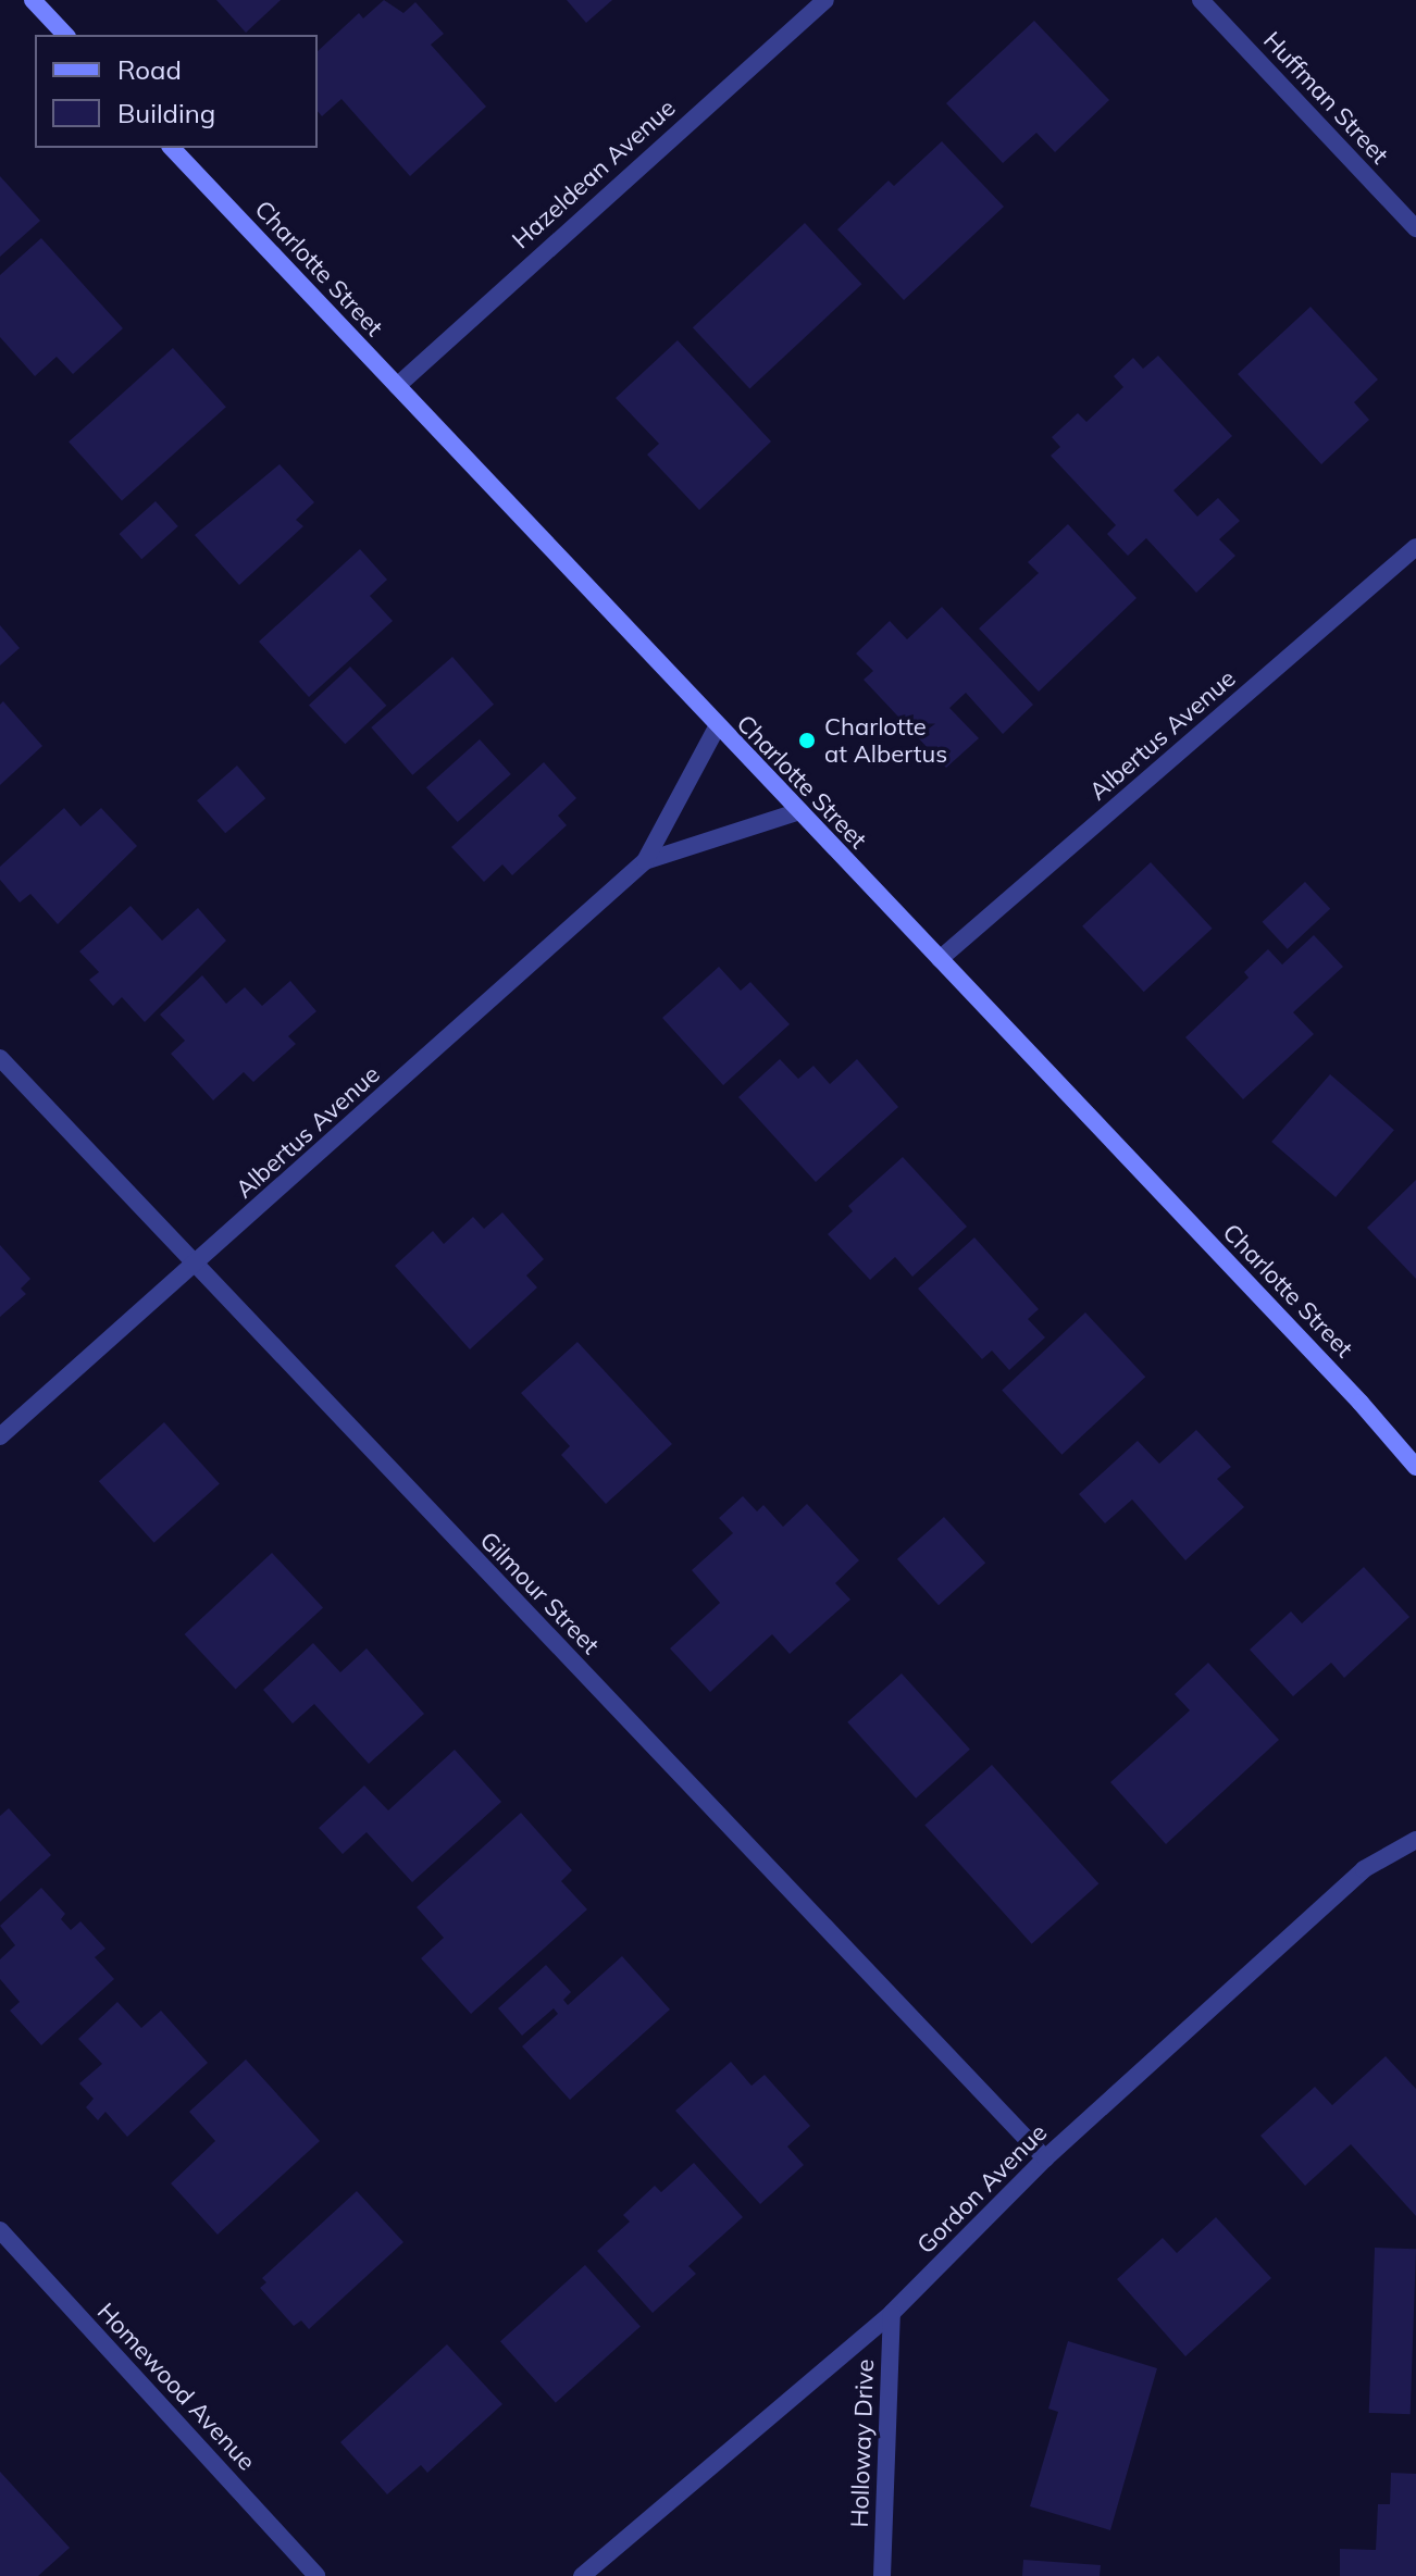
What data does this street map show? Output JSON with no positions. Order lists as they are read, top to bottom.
{
  "streets": {
    "main road": ["Charlotte Street"],
    "street": [
      "Huffman Street",
      "Hazeldean Avenue",
      "Albertus Avenue",
      "Gilmour Street",
      "Gordon Avenue",
      "Homewood Avenue",
      "Holloway Drive"
    ]
  },
  "crossings": [
    ["Hazeldean Avenue", "Charlotte Street"],
    ["Charlotte Street", "Albertus Avenue"],
    ["Albertus Avenue", "Gilmour Street"],
    ["Gilmour Street", "Gordon Avenue"],
    ["Gordon Avenue", "Holloway Drive"]
  ],
  "places": ["Charlotte at Albertus"],
  "legend": ["Road", "Building"]
}
